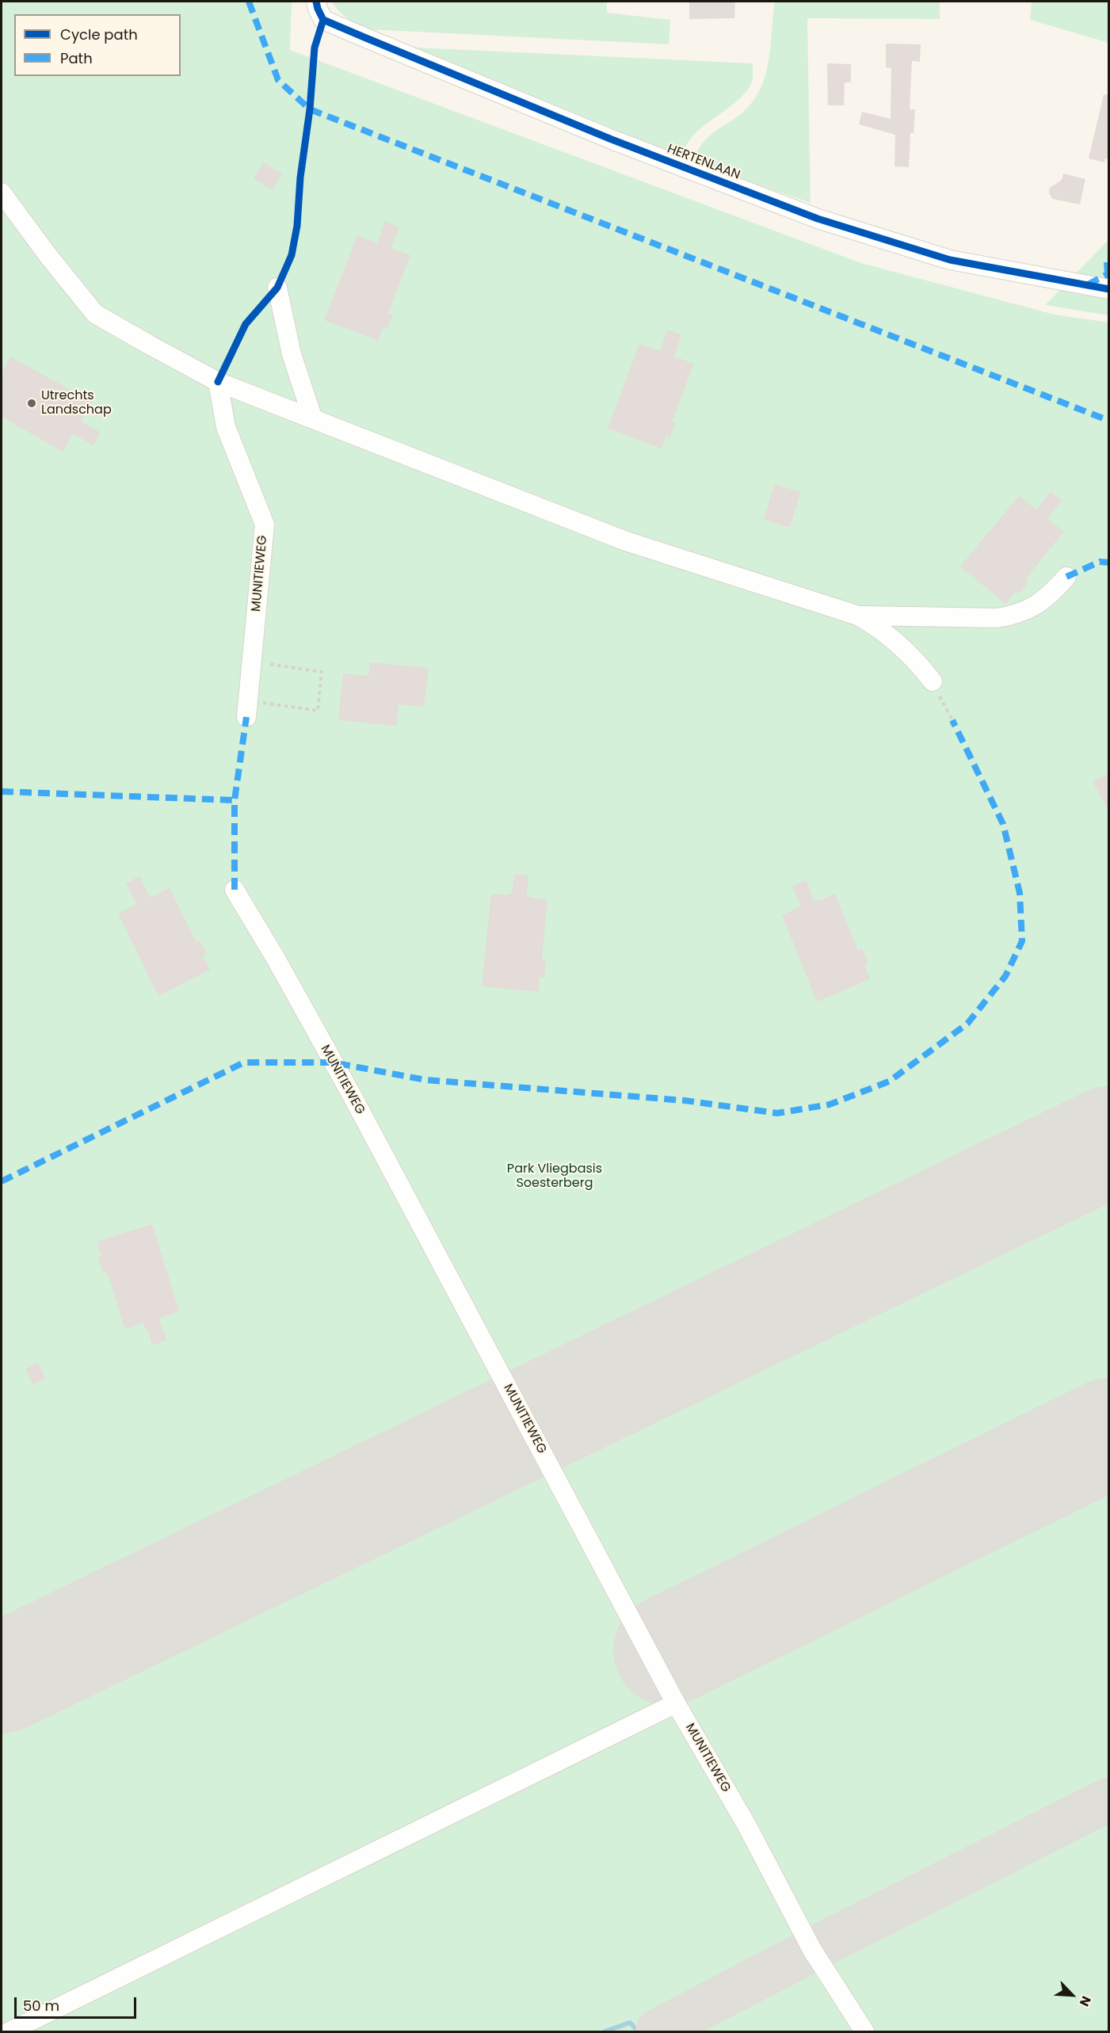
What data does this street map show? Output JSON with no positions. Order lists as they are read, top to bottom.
{
  "streets": {
    "street": ["HERTENLAAN", "MUNITIEWEG"]
  },
  "parks": ["Park Vliegbasis Soesterberg"],
  "places": ["Utrechts Landschap"],
  "legend": ["Cycle path", "Path"],
  "scale_bar": "50 m",
  "north": "bottom right"
}
